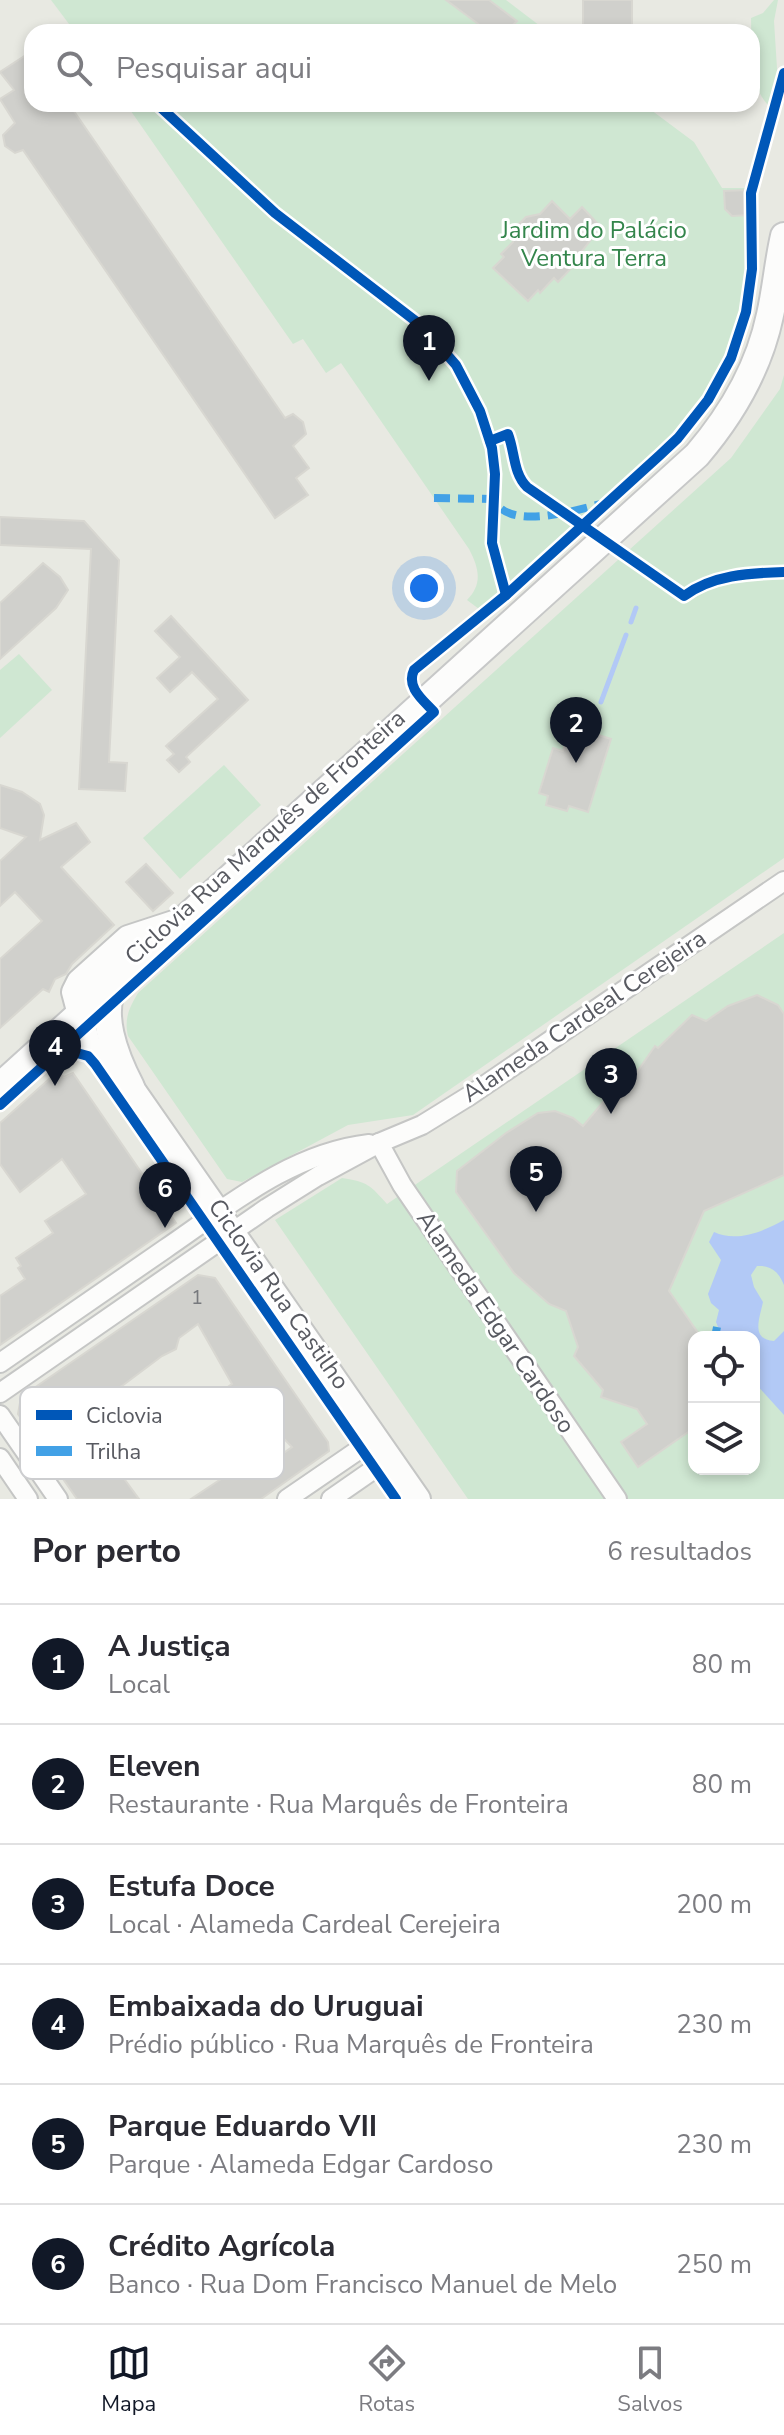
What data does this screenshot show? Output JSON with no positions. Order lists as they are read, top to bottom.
{
  "streets": {
    "street": ["Alameda Cardeal Cerejeira", "Alameda Edgar Cardoso"],
    "cycle path": ["Ciclovia Rua Marquês de Fronteira", "Ciclovia Rua Castilho"]
  },
  "crossings": [
    ["Alameda Cardeal Cerejeira", "Alameda Edgar Cardoso"]
  ],
  "parks": ["Jardim do Palácio Ventura Terra"],
  "house_numbers": ["1"],
  "legend": ["Ciclovia", "Trilha"],
  "page": {
    "search": "Pesquisar aqui",
    "pins": [
      "1",
      "2",
      "4",
      "3",
      "5",
      "6"
    ],
    "heading": ["Por perto", "6 resultados"],
    "list": [
      {
        "mark": "1",
        "name": "A Justiça",
        "note": "Local",
        "value": "80 m"
      },
      {
        "mark": "2",
        "name": "Eleven",
        "note": "Restaurante · Rua Marquês de Fronteira",
        "value": "80 m"
      },
      {
        "mark": "3",
        "name": "Estufa Doce",
        "note": "Local · Alameda Cardeal Cerejeira",
        "value": "200 m"
      },
      {
        "mark": "4",
        "name": "Embaixada do Uruguai",
        "note": "Prédio público · Rua Marquês de Fronteira",
        "value": "230 m"
      },
      {
        "mark": "5",
        "name": "Parque Eduardo VII",
        "note": "Parque · Alameda Edgar Cardoso",
        "value": "230 m"
      },
      {
        "mark": "6",
        "name": "Crédito Agrícola",
        "note": "Banco · Rua Dom Francisco Manuel de Melo",
        "value": "250 m"
      }
    ],
    "nav": ["Mapa", "Rotas", "Salvos"]
  }
}
